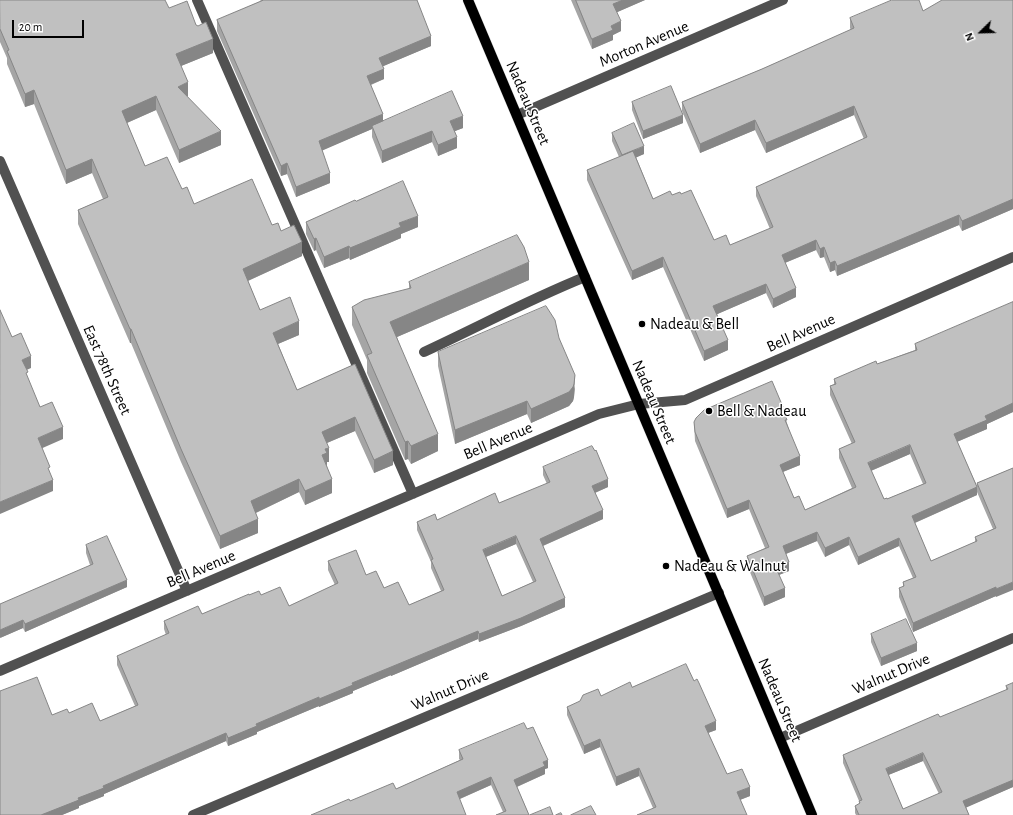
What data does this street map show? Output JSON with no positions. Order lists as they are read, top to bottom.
{
  "streets": {
    "main road": ["Nadeau Street"],
    "street": [
      "Morton Avenue",
      "Bell Avenue",
      "East 78th Street",
      "Walnut Drive"
    ]
  },
  "crossings": [
    ["Morton Avenue", "Nadeau Street"],
    ["Nadeau Street", "Bell Avenue"],
    ["Nadeau Street", "Walnut Drive"],
    ["Bell Avenue", "East 78th Street"]
  ],
  "places": ["Nadeau & Bell", "Bell & Nadeau", "Nadeau & Walnut"],
  "scale_bar": "20 m",
  "north": "bottom left"
}
